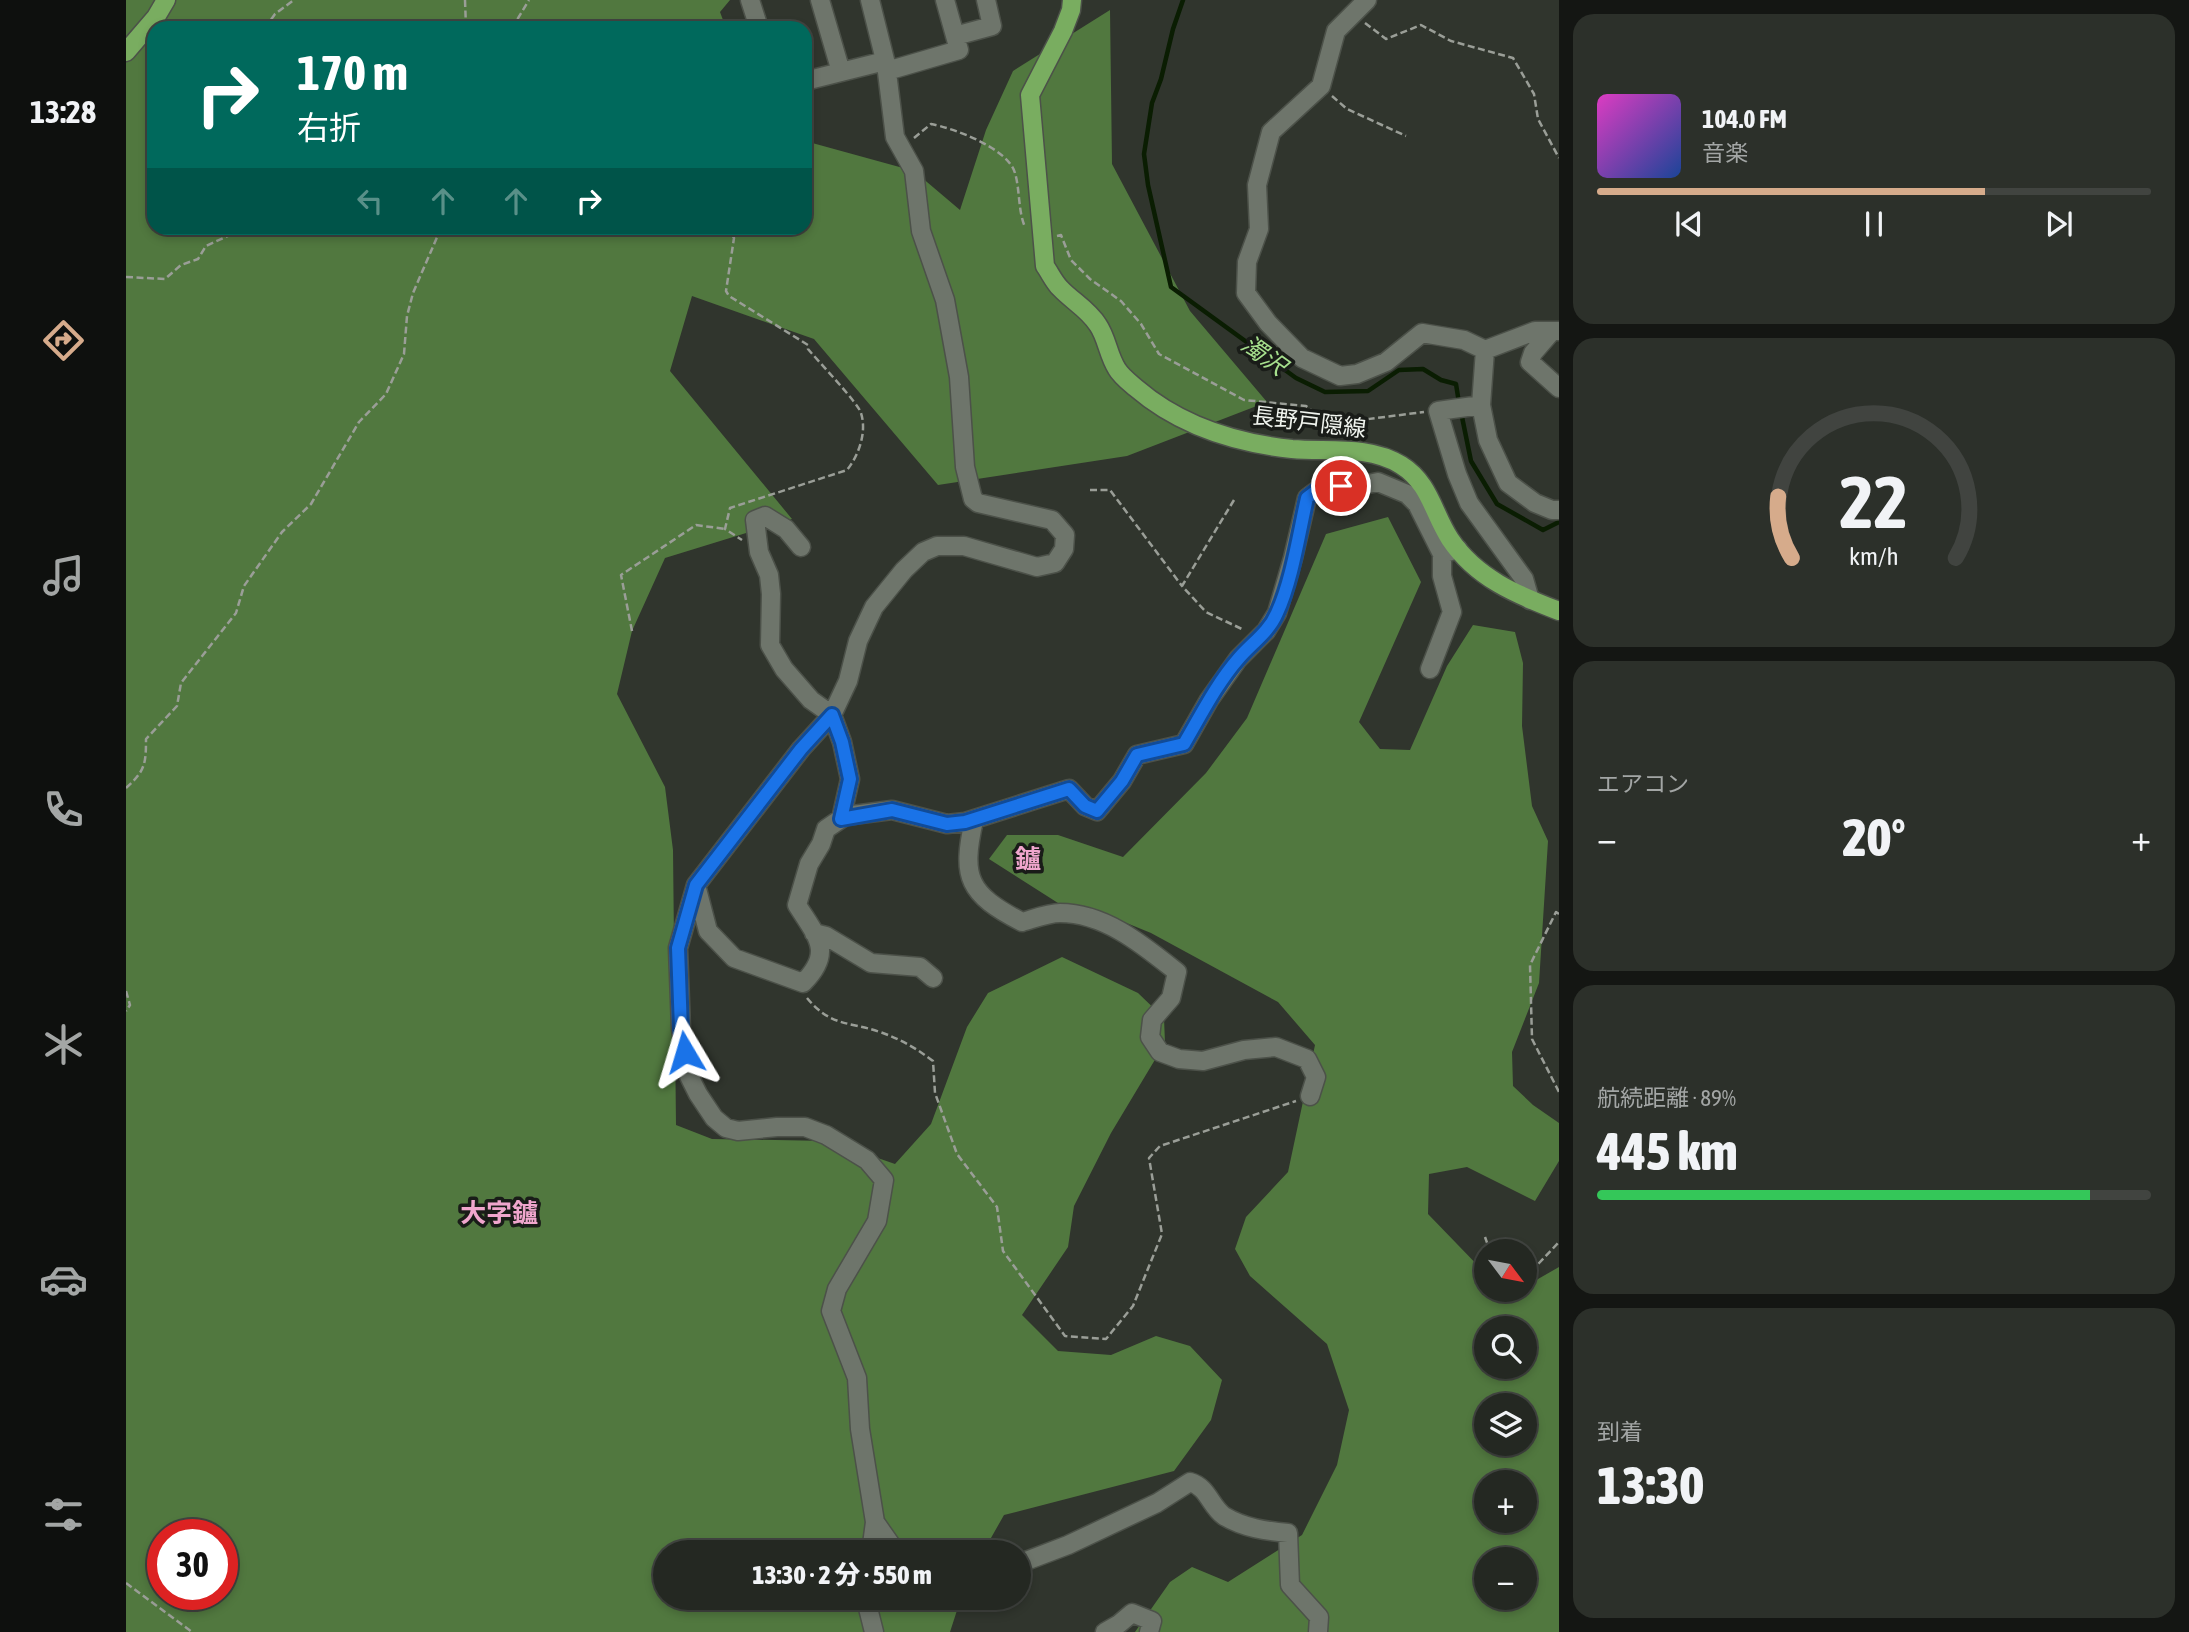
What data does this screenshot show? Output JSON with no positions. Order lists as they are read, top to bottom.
{
  "streets": {
    "main road": ["長野戸隠線"]
  },
  "districts": ["鑪", "大字鑪"],
  "water": ["濁沢"],
  "north": "bottom right",
  "page": {
    "tabs": "13:28",
    "turn": ["170 m", "右折"],
    "song": ["104.0 FM", "音楽"],
    "tile": [
      "エアコン",
      ["航続距離 · 89%", "445 km"],
      ["到着", "13:30"]
    ],
    "heat": ["−", "20°", "+"],
    "map_buttons": ["+", "−"],
    "limit": "30",
    "trip": "13:30 · 2 分 · 550 m",
    "gauge": ["22", "km/h"]
  }
}
